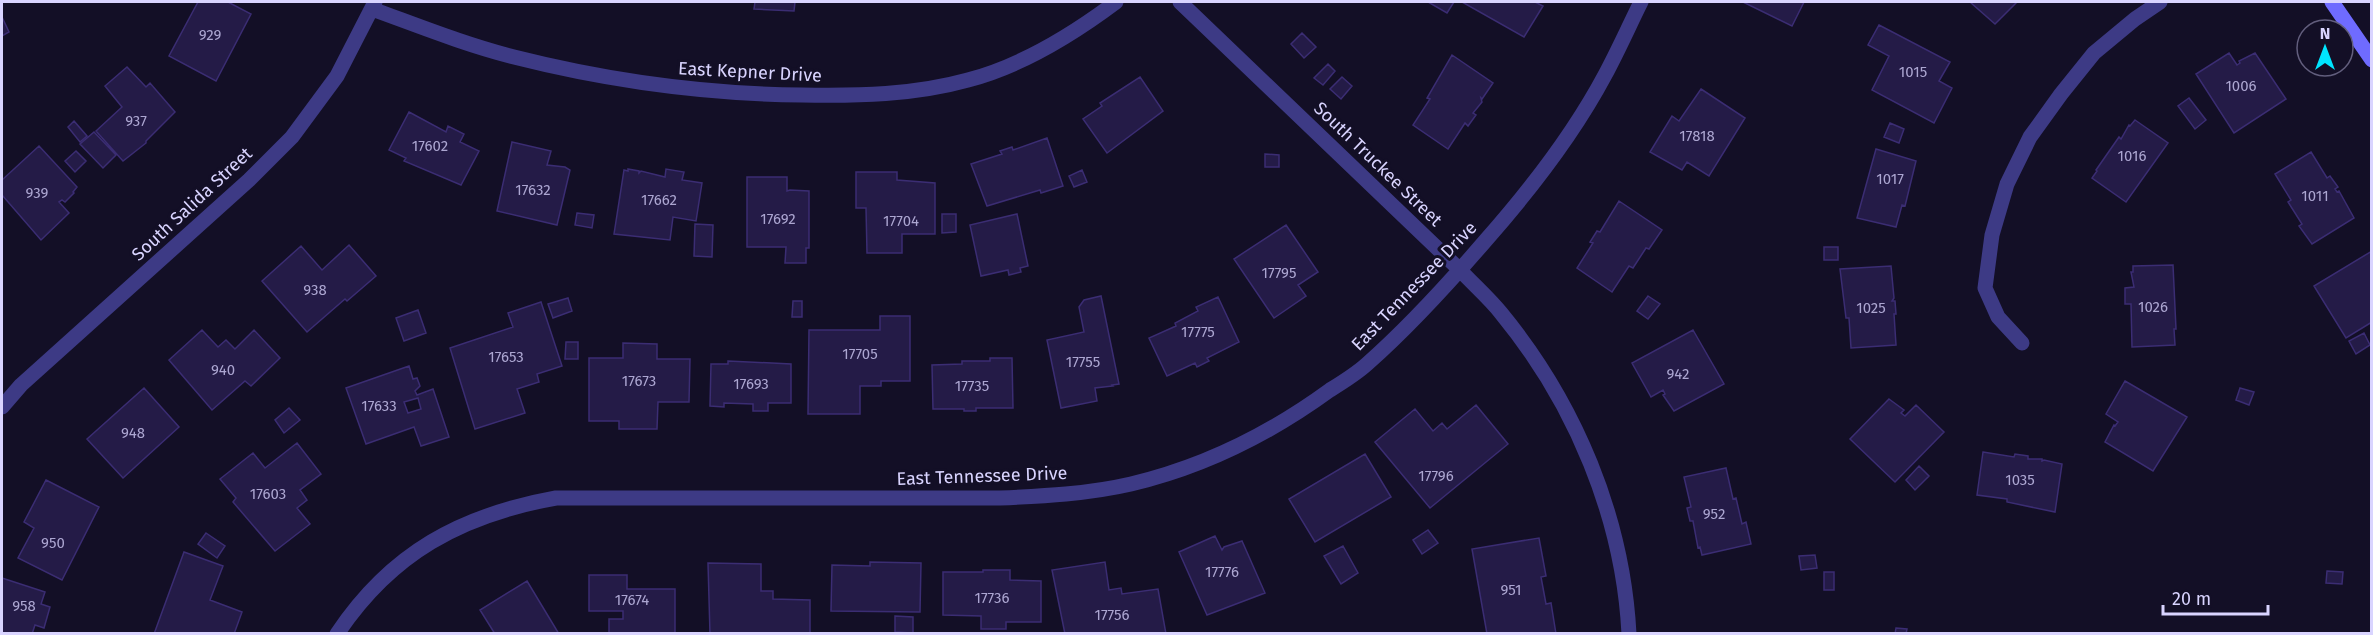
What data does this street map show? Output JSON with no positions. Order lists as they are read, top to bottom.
{
  "streets": {
    "street": [
      "East Kepner Drive",
      "South Truckee Street",
      "South Salida Street",
      "East Tennessee Drive"
    ]
  },
  "crossings": [
    ["East Kepner Drive", "South Salida Street"],
    ["South Truckee Street", "East Tennessee Drive"]
  ],
  "house_numbers": [
    "929",
    "1015",
    "1006",
    "937",
    "17818",
    "17602",
    "1016",
    "1017",
    "17632",
    "939",
    "1011",
    "17662",
    "17692",
    "17704",
    "17795",
    "938",
    "1026",
    "1025",
    "17775",
    "17705",
    "17653",
    "17755",
    "940",
    "942",
    "17673",
    "17693",
    "17735",
    "17633",
    "948",
    "17796",
    "1035",
    "17603",
    "952",
    "950",
    "17776",
    "951",
    "17736",
    "17674",
    "958",
    "17756"
  ],
  "scale_bar": "20 m",
  "north": "top"
}
